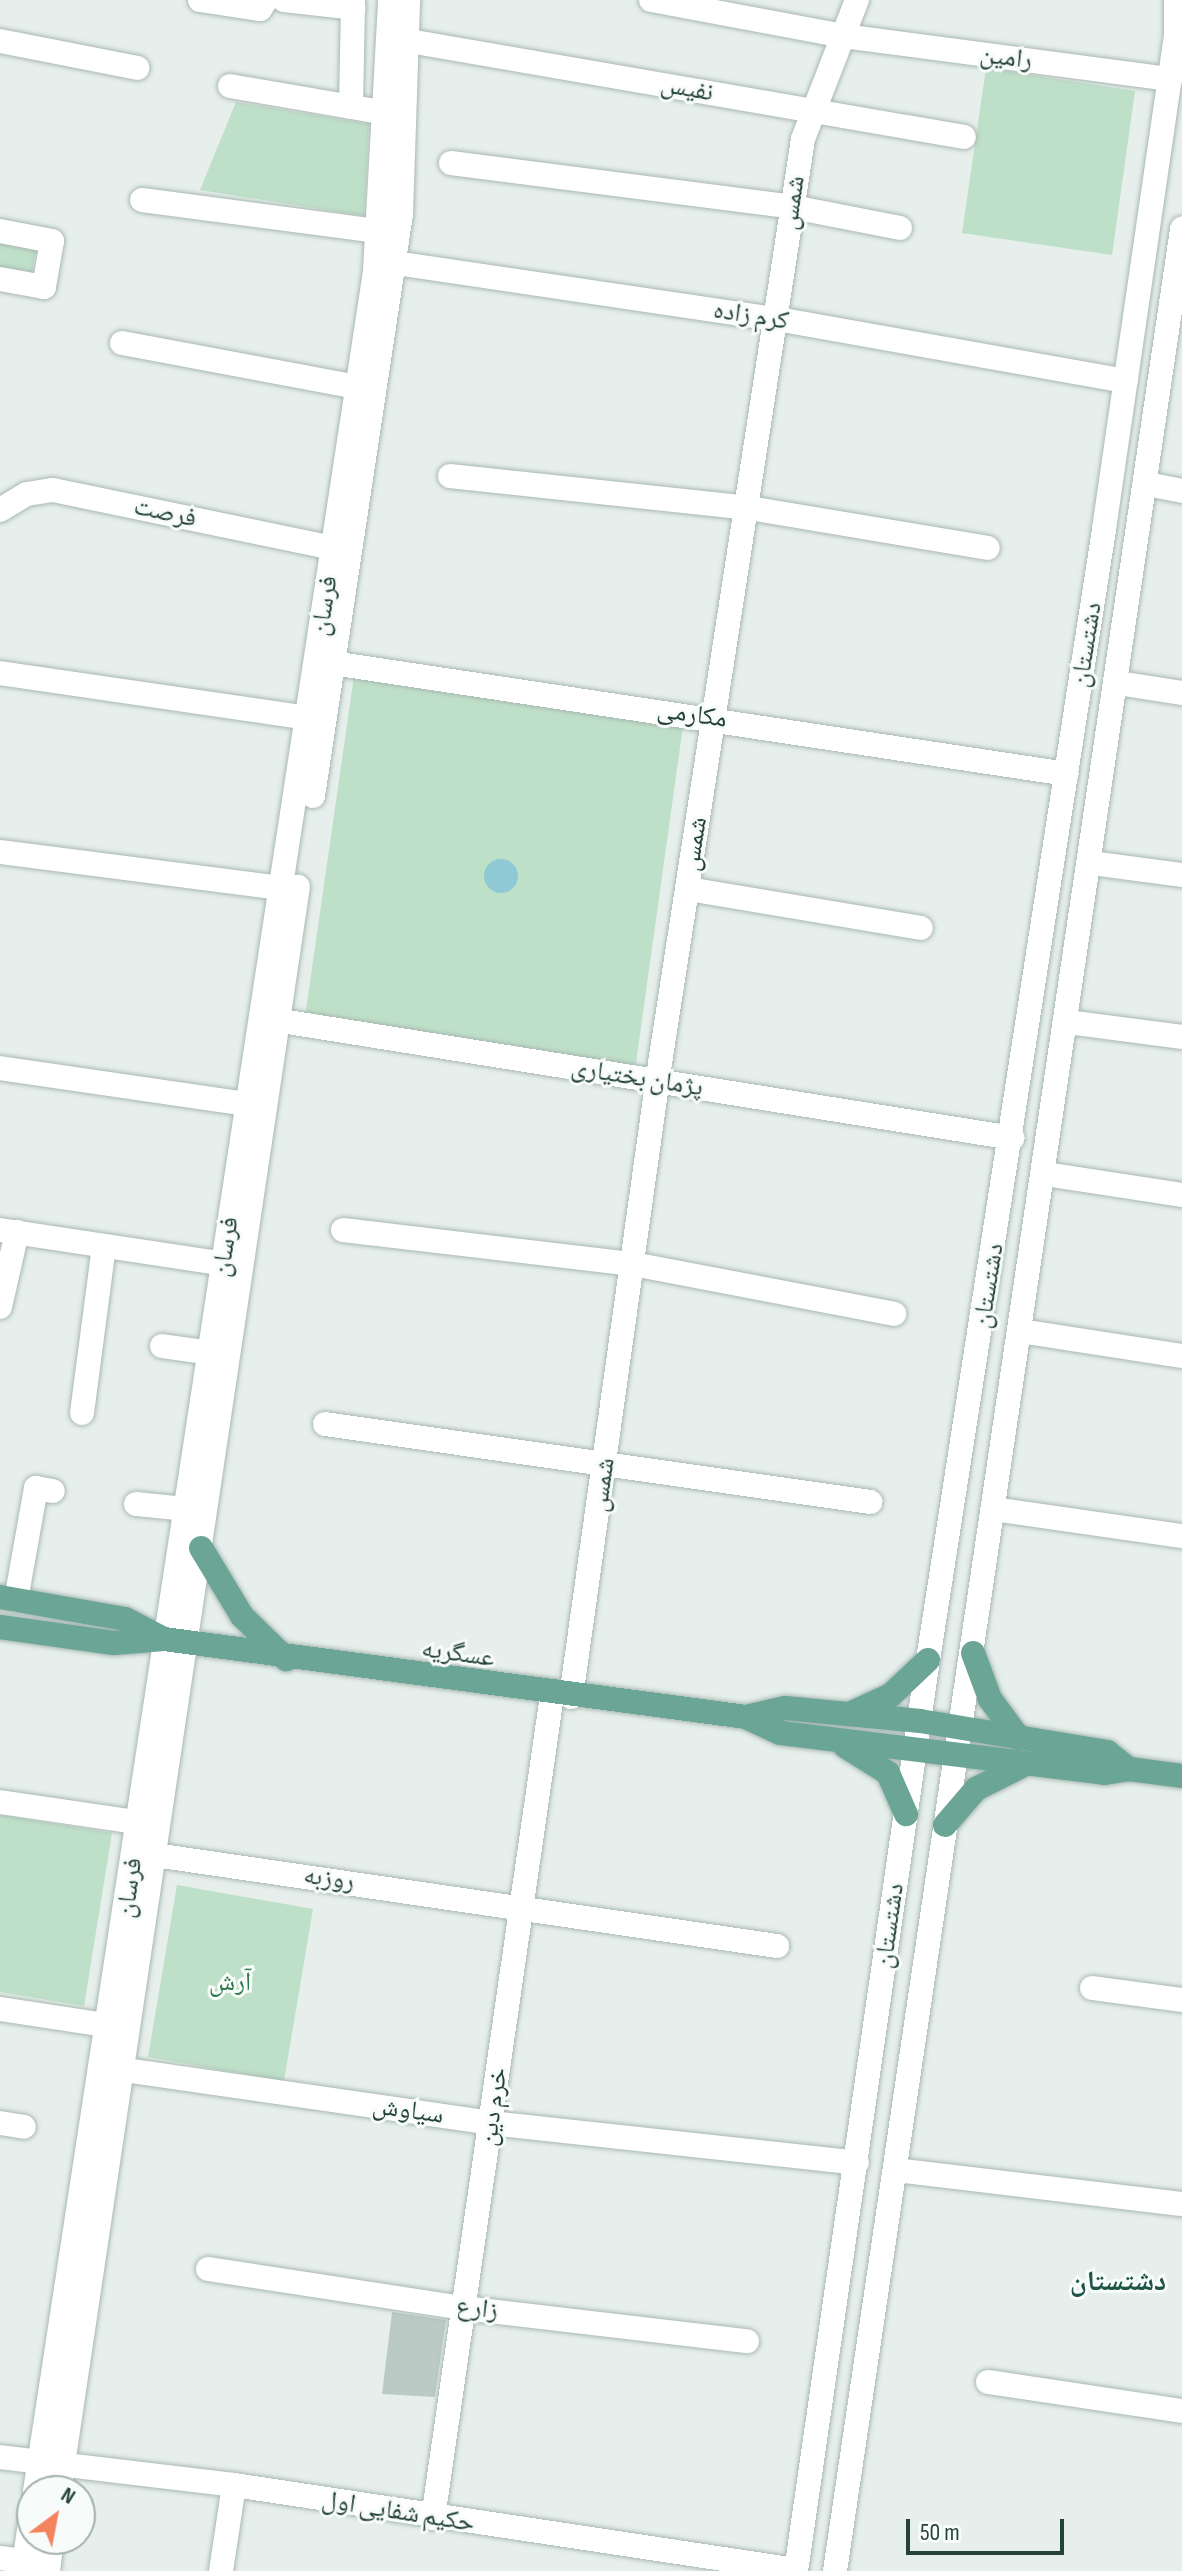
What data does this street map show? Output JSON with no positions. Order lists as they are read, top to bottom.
{
  "streets": {
    "main road": ["عسگریه"],
    "street": [
      "رامین",
      "نفیس",
      "شمس",
      "کرم زاده",
      "فرصت",
      "فرسان",
      "دشتستان",
      "مکارمی",
      "پژمان بختیاری",
      "روزبه",
      "خرم دین",
      "سیاوش",
      "زارع",
      "حکیم شفایی اول"
    ]
  },
  "crossings": [
    ["رامین", "شمس"],
    ["رامین", "دشتستان"],
    ["نفیس", "شمس"],
    ["نفیس", "فرسان"],
    ["شمس", "کرم زاده"],
    ["شمس", "مکارمی"],
    ["شمس", "پژمان بختیاری"],
    ["شمس", "عسگریه"],
    ["شمس", "خرم دین"],
    ["کرم زاده", "فرسان"],
    ["کرم زاده", "دشتستان"],
    ["فرصت", "فرسان"],
    ["فرسان", "مکارمی"],
    ["فرسان", "پژمان بختیاری"],
    ["فرسان", "عسگریه"],
    ["فرسان", "روزبه"],
    ["فرسان", "سیاوش"],
    ["فرسان", "حکیم شفایی اول"],
    ["دشتستان", "مکارمی"],
    ["دشتستان", "پژمان بختیاری"],
    ["دشتستان", "عسگریه"],
    ["دشتستان", "سیاوش"],
    ["دشتستان", "حکیم شفایی اول"],
    ["عسگریه", "خرم دین"],
    ["روزبه", "خرم دین"],
    ["خرم دین", "سیاوش"],
    ["خرم دین", "زارع"],
    ["خرم دین", "حکیم شفایی اول"]
  ],
  "districts": ["دشتستان"],
  "parks": ["آرش"],
  "scale_bar": "50 m",
  "north": "top right"
}
